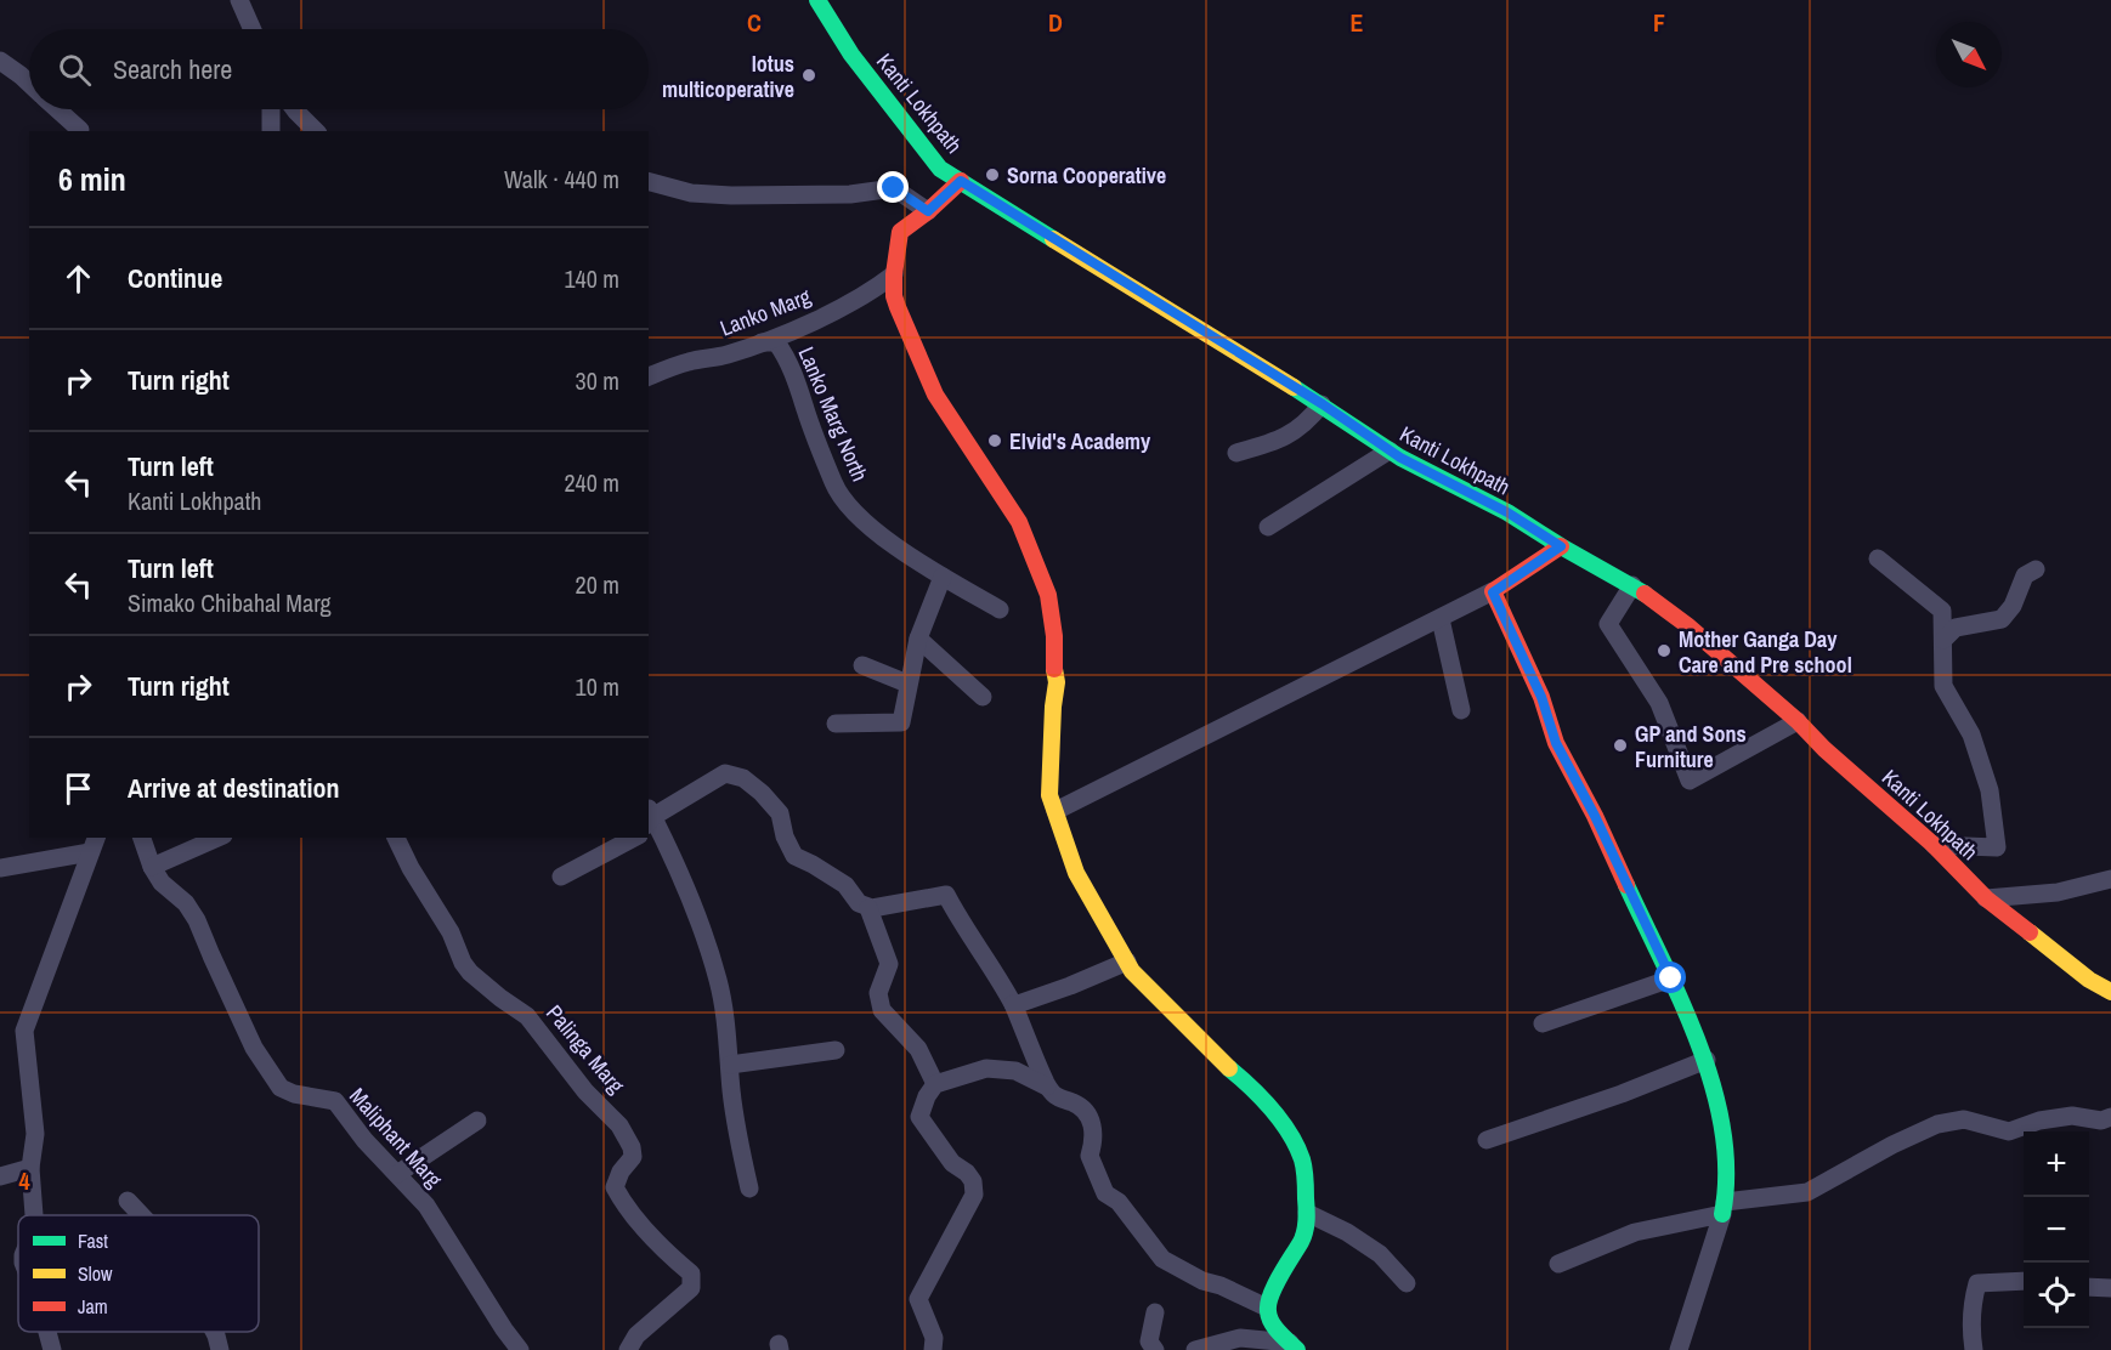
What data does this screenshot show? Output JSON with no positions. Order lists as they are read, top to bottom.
{
  "streets": {
    "main road": ["Kanti Lokhpath"],
    "street": [
      "Lanko Marg",
      "Lanko Marg North",
      "Palinga Marg",
      "Maliphant Marg"
    ]
  },
  "crossings": [
    ["Lanko Marg", "Lanko Marg North"]
  ],
  "places": [
    "lotus multicoperative",
    "Sorna Cooperative",
    "Elvid's Academy",
    "Mother Ganga Day Care and Pre school",
    "GP and Sons Furniture"
  ],
  "legend": ["Fast", "Slow", "Jam"],
  "north": "bottom right",
  "page": {
    "search": "Search here",
    "heading": ["6 min", "Walk · 440 m"],
    "list": [
      ["Continue", "140 m"],
      ["Turn right", "30 m"],
      ["Turn left", "Kanti Lokhpath", "240 m"],
      ["Turn left", "Simako Chibahal Marg", "20 m"],
      ["Turn right", "10 m"],
      "Arrive at destination"
    ],
    "map_buttons": ["+", "−"]
  },
  "grid": {
    "columns": [
      "C",
      "D",
      "E",
      "F"
    ],
    "rows": ["4"]
  }
}
